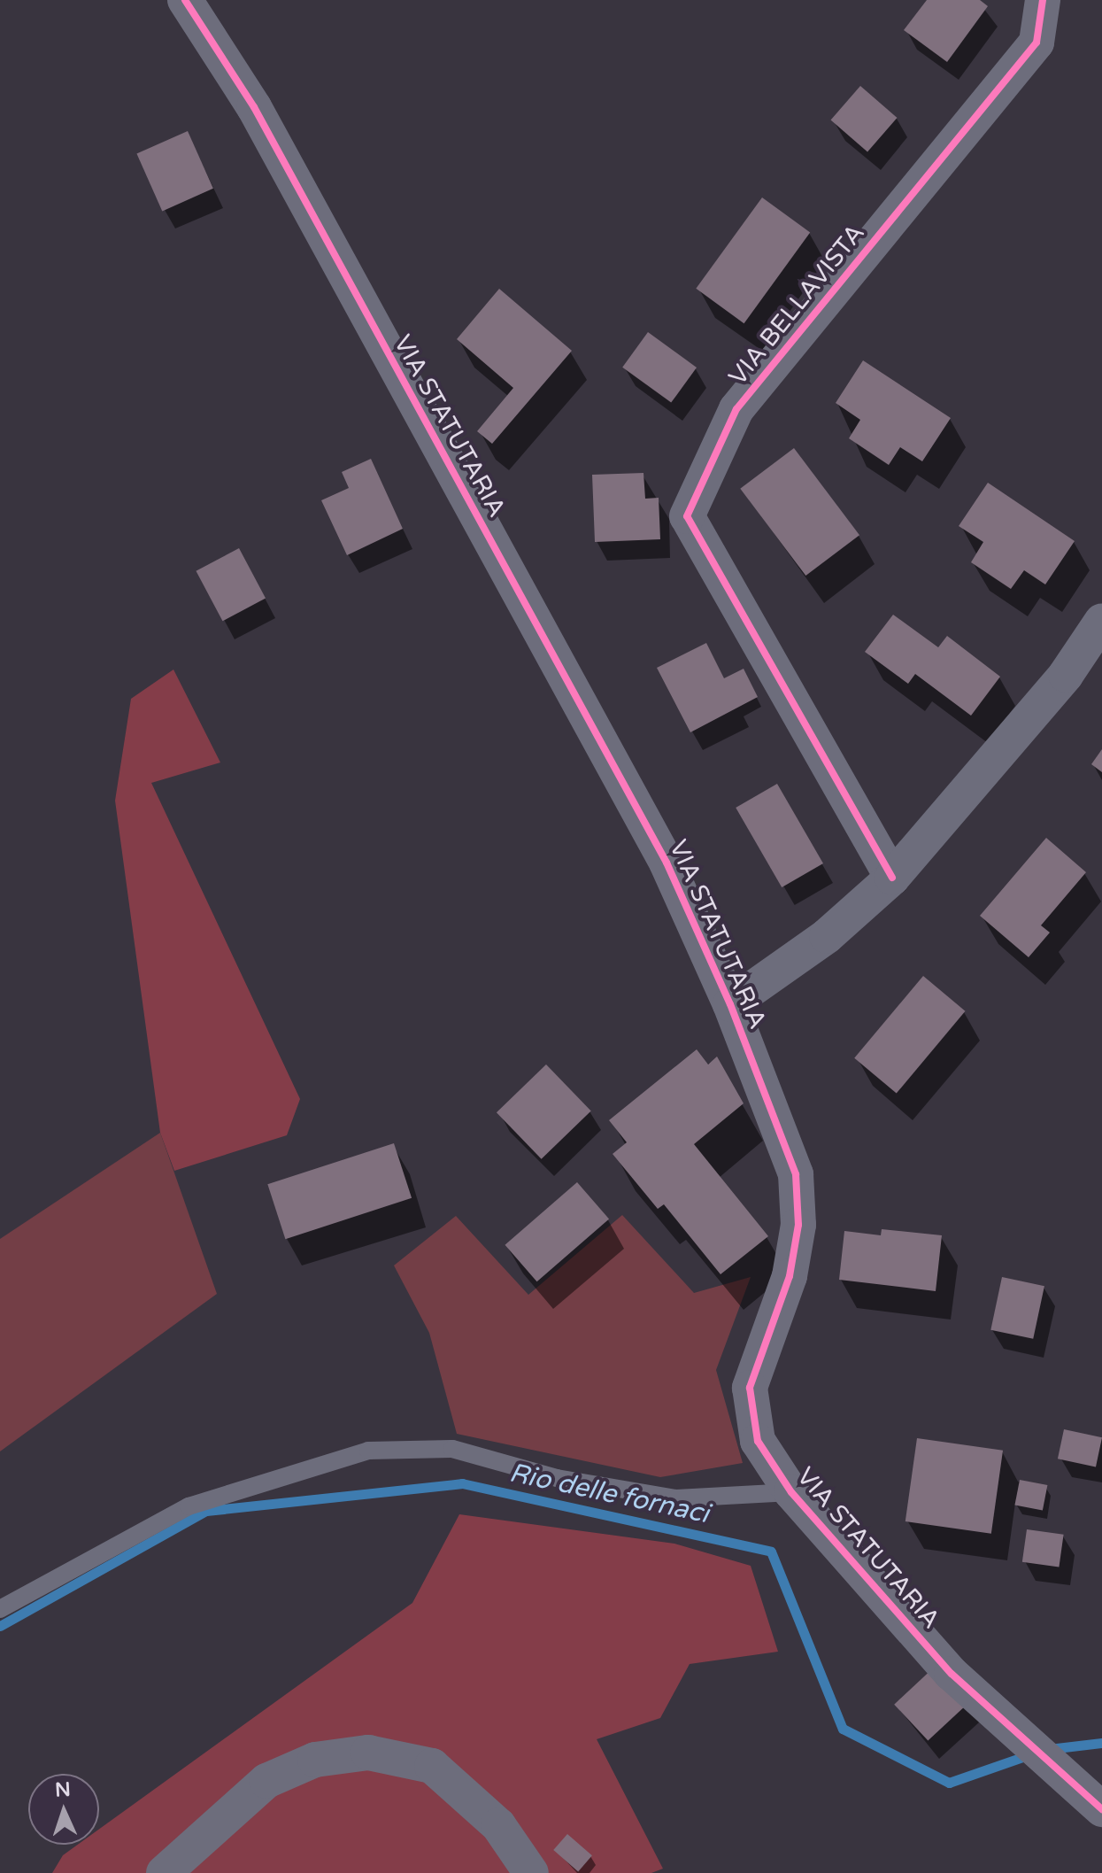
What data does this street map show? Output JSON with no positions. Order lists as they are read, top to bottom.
{
  "streets": {
    "street": ["VIA BELLAVISTA", "VIA STATUTARIA"]
  },
  "water": ["Rio delle fornaci"],
  "north": "top"
}
